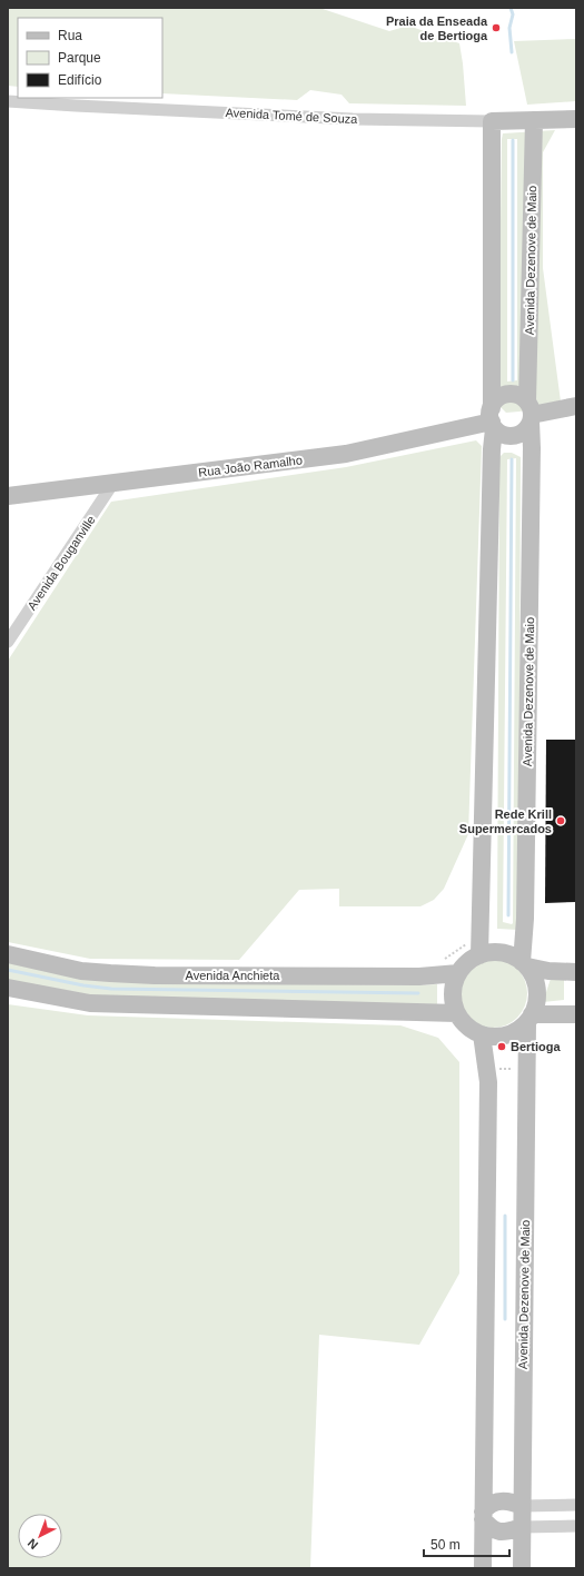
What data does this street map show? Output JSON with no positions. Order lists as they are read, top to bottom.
{
  "streets": {
    "main road": [
      "Avenida Tomé de Souza",
      "Avenida Dezenove de Maio",
      "Rua João Ramalho",
      "Avenida Anchieta"
    ],
    "street": ["Avenida Bouganville"]
  },
  "crossings": [
    ["Avenida Tomé de Souza", "Avenida Dezenove de Maio"],
    ["Avenida Dezenove de Maio", "Rua João Ramalho"],
    ["Avenida Dezenove de Maio", "Avenida Anchieta"],
    ["Rua João Ramalho", "Avenida Bouganville"]
  ],
  "places": ["Praia da Enseada de Bertioga", "Rede Krill Supermercados", "Bertioga"],
  "legend": ["Rua", "Parque", "Edifício"],
  "scale_bar": "50 m",
  "north": "bottom left"
}
